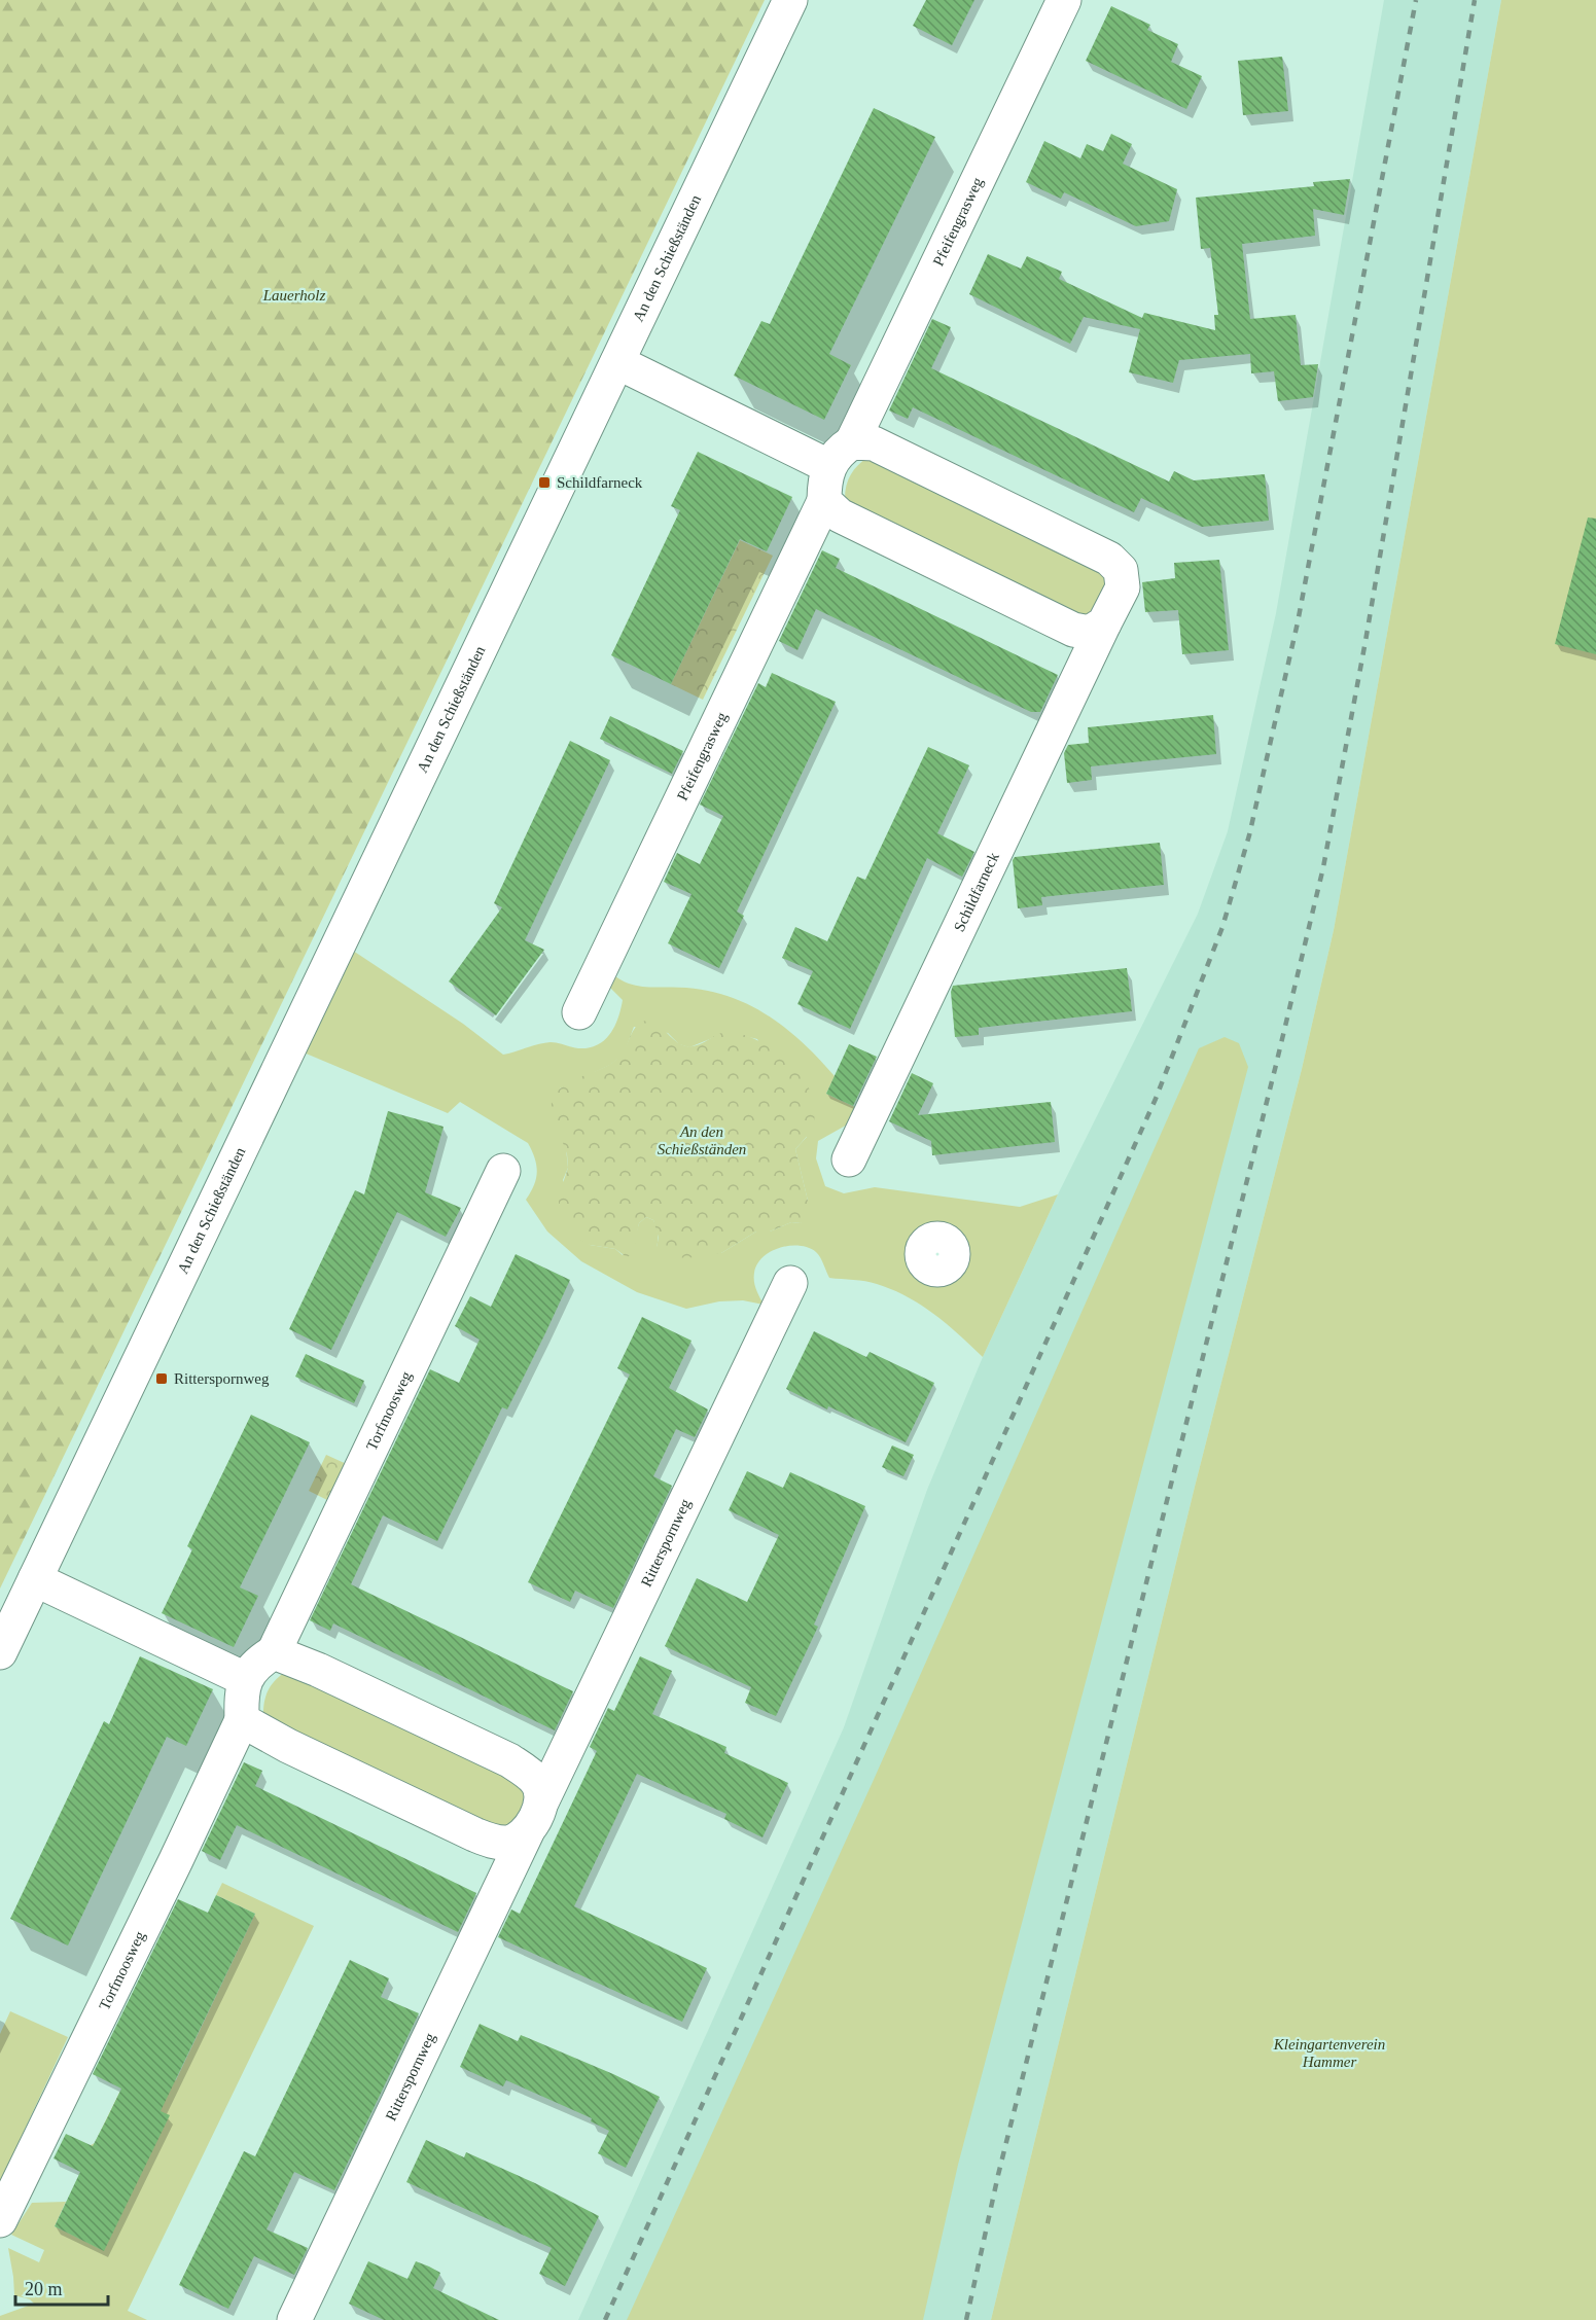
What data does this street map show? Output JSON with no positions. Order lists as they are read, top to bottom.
{
  "streets": {
    "street": [
      "Pfeifengrasweg",
      "An den Schießständen",
      "Schildfarneck",
      "Torfmoosweg",
      "Ritterspornweg"
    ]
  },
  "crossings": [
    ["Pfeifengrasweg", "Schildfarneck"]
  ],
  "parks": ["Lauerholz", "An den Schießständen", "Kleingartenverein Hammer"],
  "places": {
    "transit": ["Schildfarneck", "Ritterspornweg"]
  },
  "scale_bar": "20 m"
}
